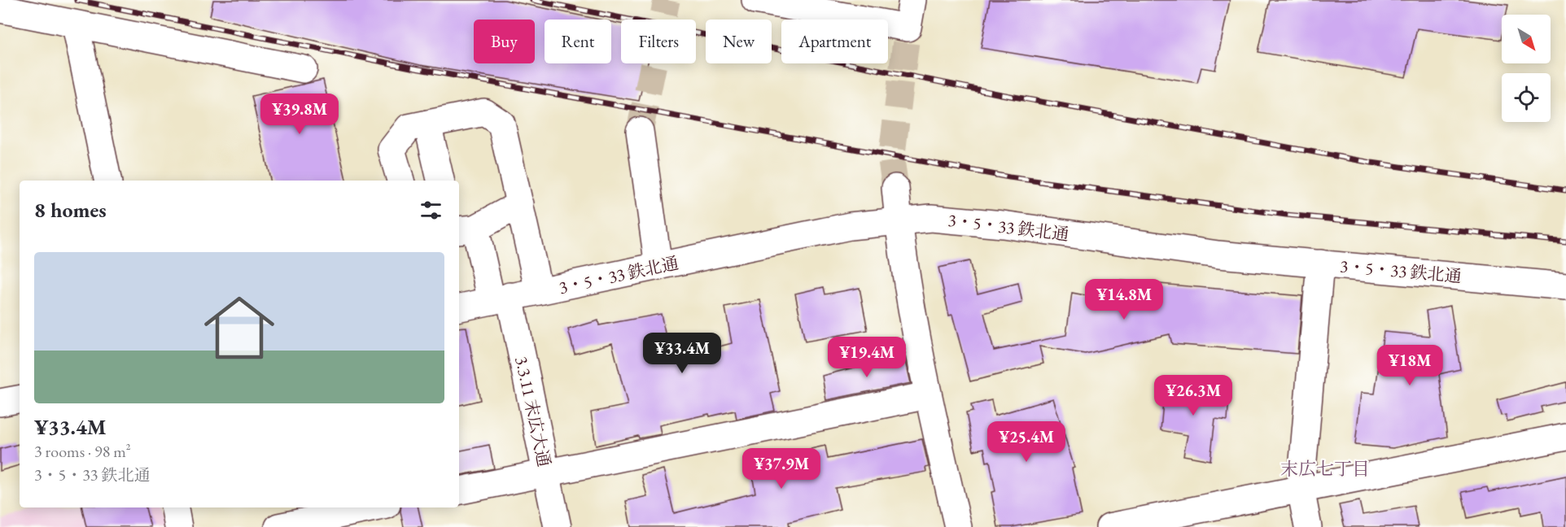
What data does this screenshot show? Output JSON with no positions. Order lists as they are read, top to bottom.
{
  "streets": {
    "street": ["3・5・33 鉄北通", "3.3.11 末広大通"]
  },
  "crossings": [
    ["3・5・33 鉄北通", "3.3.11 末広大通"]
  ],
  "districts": ["末広七丁目"],
  "north": "bottom right",
  "page": {
    "chip": [
      "Buy",
      "Rent",
      "Filters",
      "New",
      "Apartment"
    ],
    "price": [
      "¥39.8M",
      "¥14.8M",
      "¥33.4M",
      "¥19.4M",
      "¥18M",
      "¥26.3M",
      "¥25.4M",
      "¥37.9M"
    ],
    "heading": "8 homes",
    "list": [
      {
        "name": "¥33.4M",
        "note": "3 rooms · 98 m² · 3・5・33 鉄北通"
      }
    ]
  }
}
